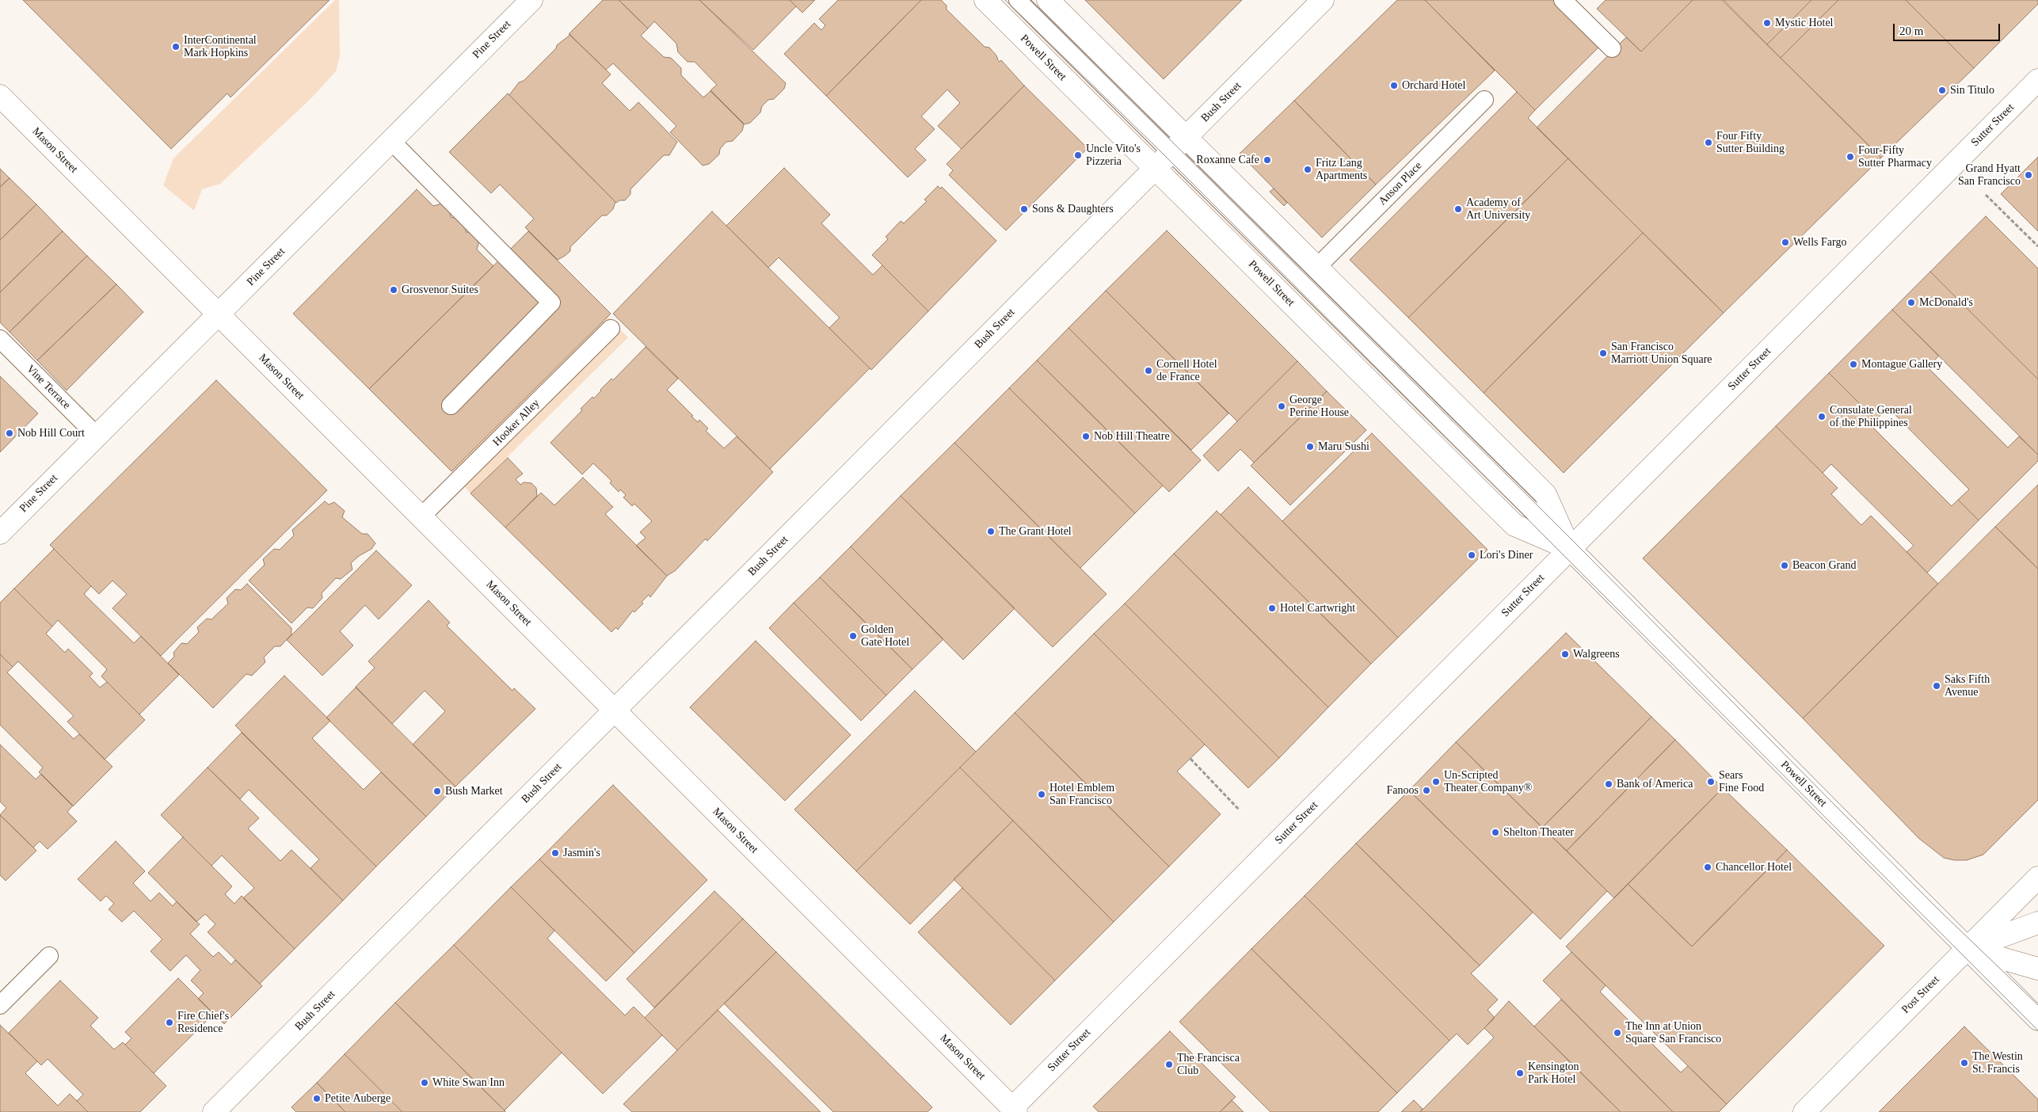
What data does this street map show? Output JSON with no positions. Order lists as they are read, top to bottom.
{
  "streets": {
    "street": [
      "Pine Street",
      "Powell Street",
      "Bush Street",
      "Sutter Street",
      "Mason Street",
      "Post Street"
    ],
    "lane": ["Anson Place", "Vine Terrace", "Hooker Alley"]
  },
  "crossings": [
    ["Pine Street", "Mason Street"],
    ["Pine Street", "Vine Terrace"],
    ["Powell Street", "Bush Street"],
    ["Powell Street", "Sutter Street"],
    ["Powell Street", "Anson Place"],
    ["Powell Street", "Post Street"],
    ["Bush Street", "Mason Street"],
    ["Sutter Street", "Mason Street"],
    ["Mason Street", "Hooker Alley"]
  ],
  "places": [
    "Mystic Hotel",
    "InterContinental Mark Hopkins",
    "Orchard Hotel",
    "Sin Titulo",
    "Four Fifty Sutter Building",
    "Uncle Vito's Pizzeria",
    "Four-Fifty Sutter Pharmacy",
    "Roxanne Cafe",
    "Fritz Lang Apartments",
    "Grand Hyatt San Francisco",
    "Sons & Daughters",
    "Academy of Art University",
    "Wells Fargo",
    "Grosvenor Suites",
    "McDonald's",
    "San Francisco Marriott Union Square",
    "Montague Gallery",
    "Cornell Hotel de France",
    "George Perine House",
    "Consulate General of the Philippines",
    "Nob Hill Court",
    "Nob Hill Theatre",
    "Maru Sushi",
    "The Grant Hotel",
    "Lori's Diner",
    "Beacon Grand",
    "Hotel Cartwright",
    "Golden Gate Hotel",
    "Walgreens",
    "Saks Fifth Avenue",
    "Un-Scripted Theater Company®",
    "Sears Fine Food",
    "Bank of America",
    "Fanoos",
    "Bush Market",
    "Hotel Emblem San Francisco",
    "Shelton Theater",
    "Jasmin's",
    "Chancellor Hotel",
    "Fire Chief's Residence",
    "The Inn at Union Square San Francisco",
    "The Westin St. Francis",
    "The Francisca Club",
    "Kensington Park Hotel",
    "White Swan Inn",
    "Petite Auberge"
  ],
  "scale_bar": "20 m"
}
